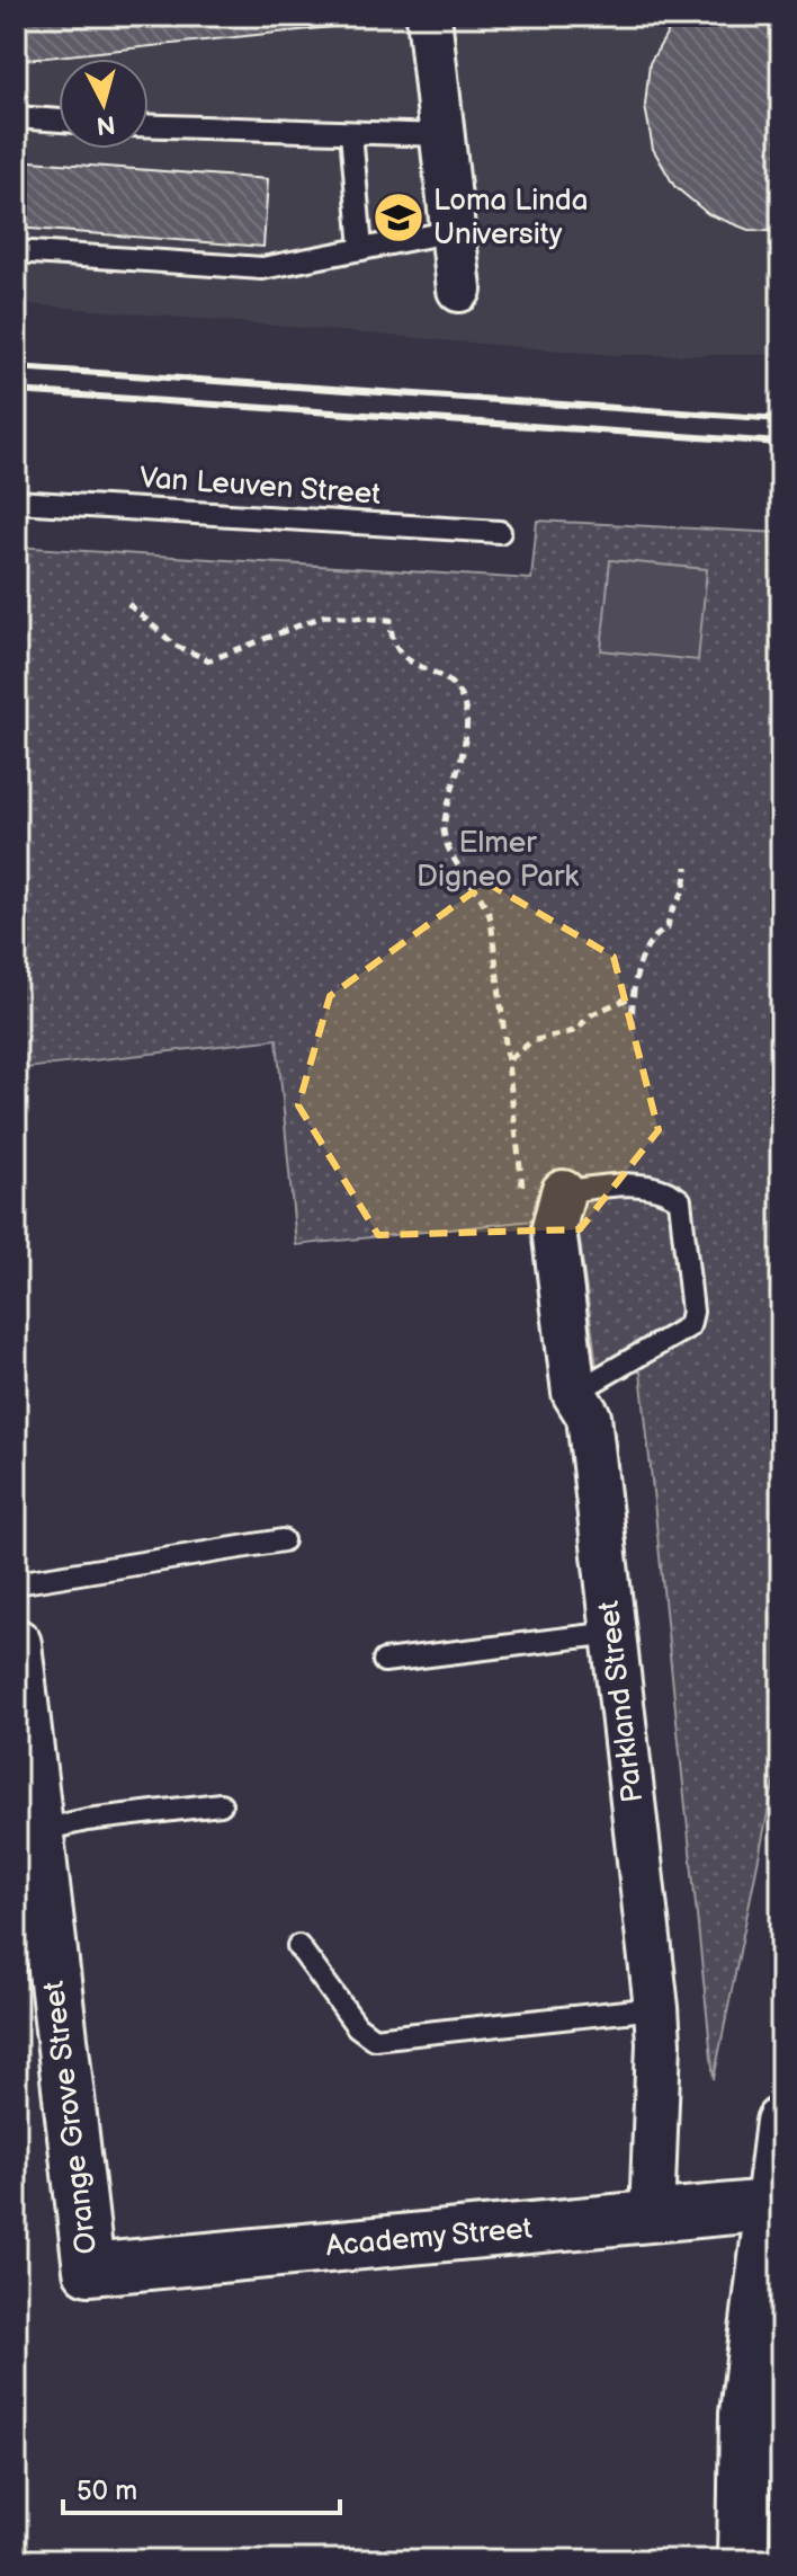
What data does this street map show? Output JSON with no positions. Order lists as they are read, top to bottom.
{
  "streets": {
    "street": ["Parkland Street", "Orange Grove Street", "Academy Street"],
    "lane": ["Van Leuven Street"]
  },
  "crossings": [
    ["Parkland Street", "Academy Street"],
    ["Orange Grove Street", "Academy Street"]
  ],
  "parks": ["Elmer Digneo Park"],
  "places": {
    "school or university": ["Loma Linda University"]
  },
  "scale_bar": "50 m",
  "north": "bottom"
}
